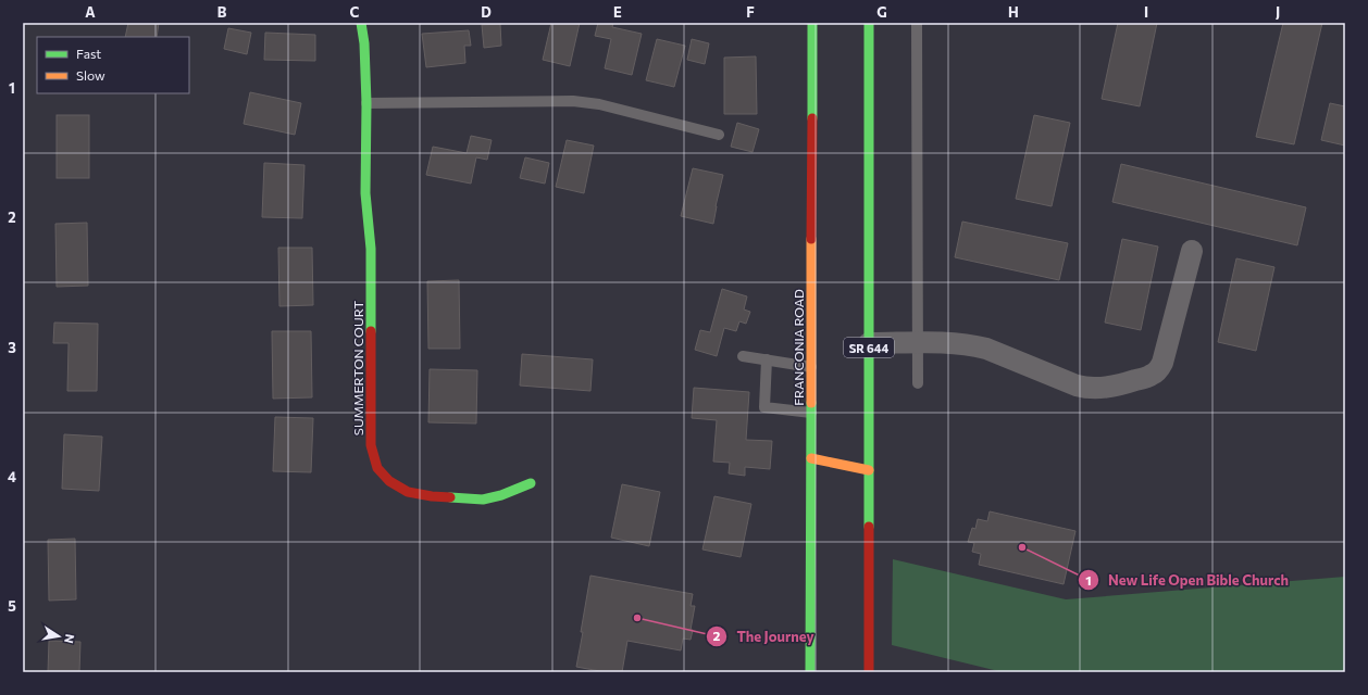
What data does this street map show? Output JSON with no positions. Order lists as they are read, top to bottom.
{
  "streets": {
    "main road": ["FRANCONIA ROAD", "SR 644", "SUMMERTON COURT"]
  },
  "places": ["New Life Open Bible Church", "The Journey"],
  "legend": ["Fast", "Slow"],
  "north": "right",
  "grid": {
    "columns": [
      "A",
      "B",
      "C",
      "D",
      "E",
      "F",
      "G",
      "H",
      "I",
      "J"
    ],
    "rows": [
      "1",
      "2",
      "3",
      "4",
      "5"
    ]
  }
}
